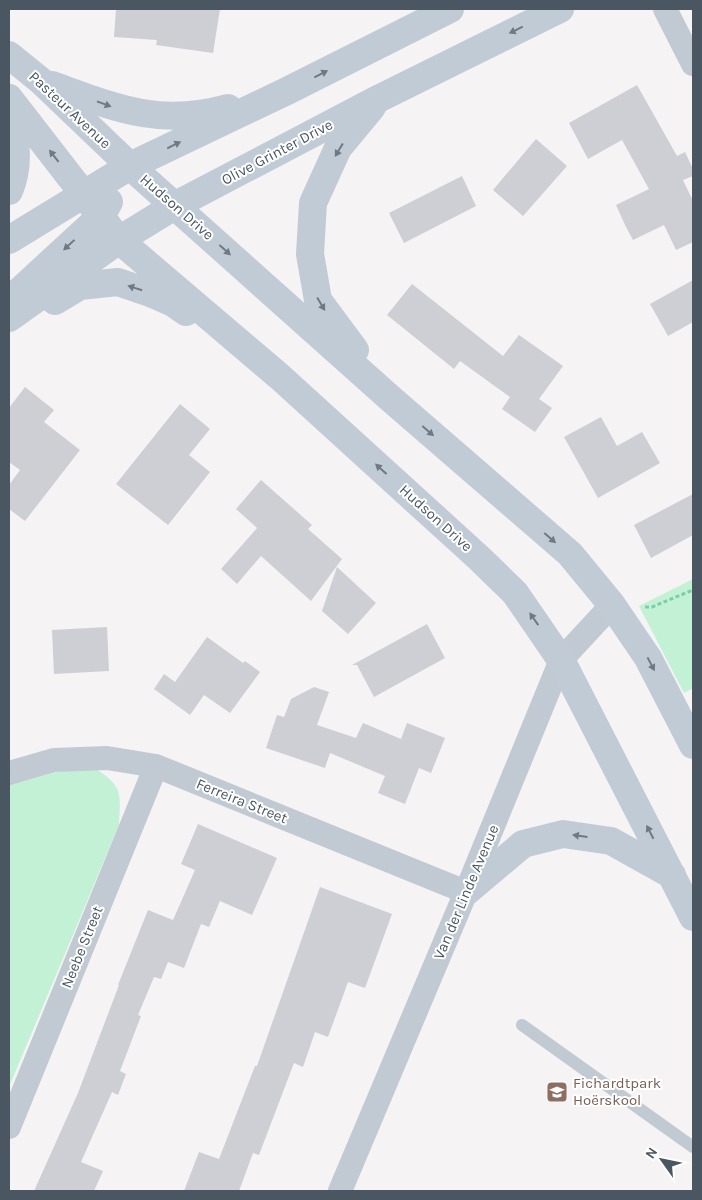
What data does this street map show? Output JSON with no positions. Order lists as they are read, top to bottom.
{
  "streets": {
    "street": [
      "Pasteur Avenue",
      "Olive Grinter Drive",
      "Hudson Drive",
      "Ferreira Street",
      "Van der Linde Avenue",
      "Neebe Street"
    ]
  },
  "crossings": [
    ["Pasteur Avenue", "Hudson Drive"],
    ["Olive Grinter Drive", "Hudson Drive"],
    ["Hudson Drive", "Van der Linde Avenue"],
    ["Ferreira Street", "Van der Linde Avenue"],
    ["Ferreira Street", "Neebe Street"]
  ],
  "places": {
    "school or university": ["Fichardtpark Hoërskool"]
  },
  "north": "top left"
}
